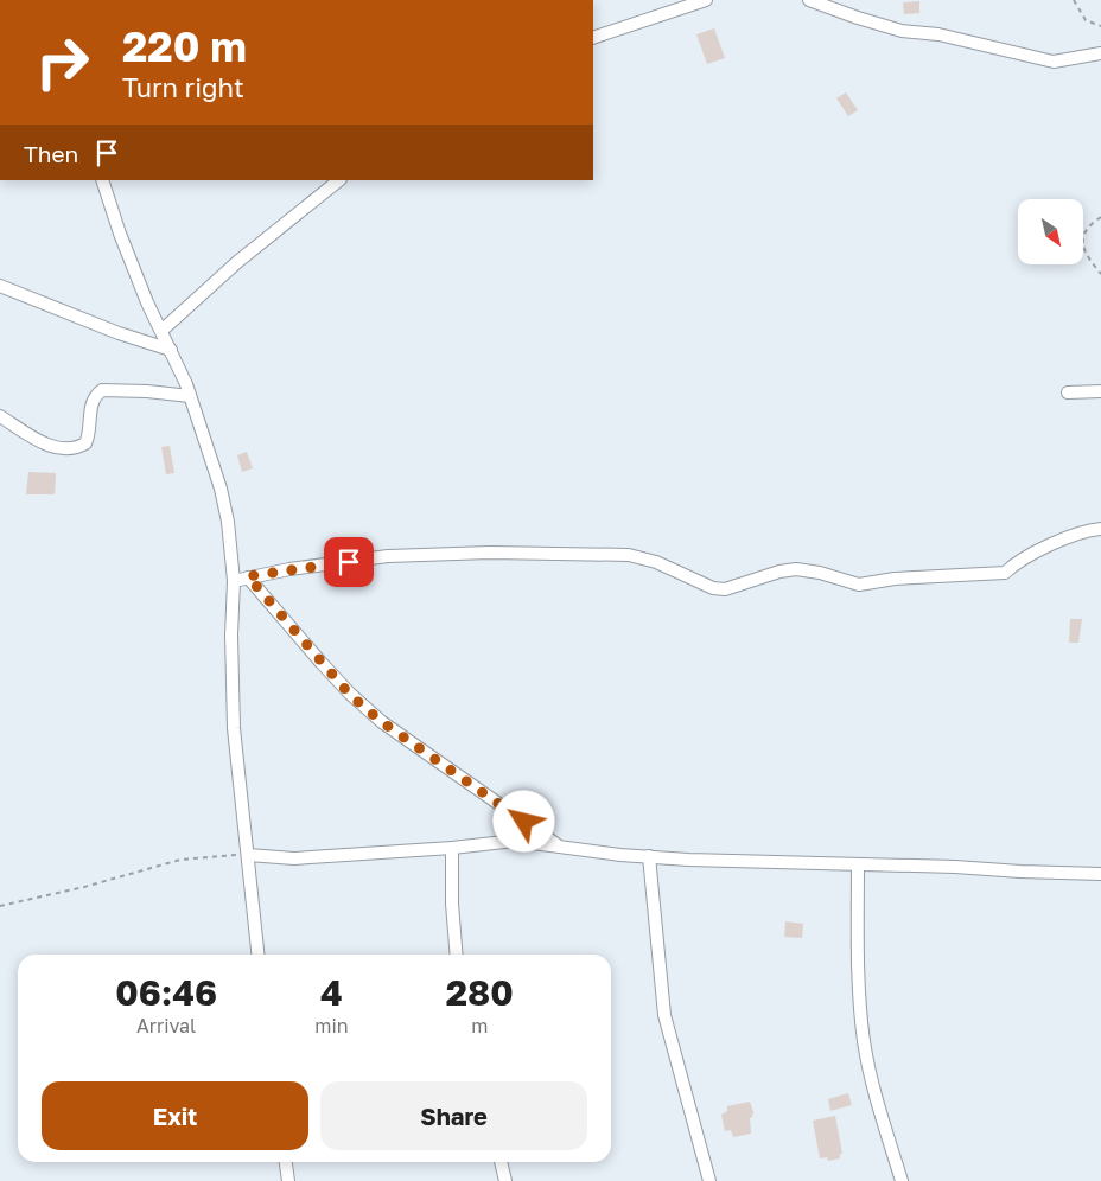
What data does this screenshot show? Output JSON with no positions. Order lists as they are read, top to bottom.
{
  "north": "bottom right",
  "page": {
    "turn": ["220 m", "Turn right"],
    "then": "Then",
    "eta": [
      "06:46",
      "Arrival",
      "4",
      "min",
      "280",
      "m"
    ],
    "buttons": ["Exit", "Share"]
  }
}
